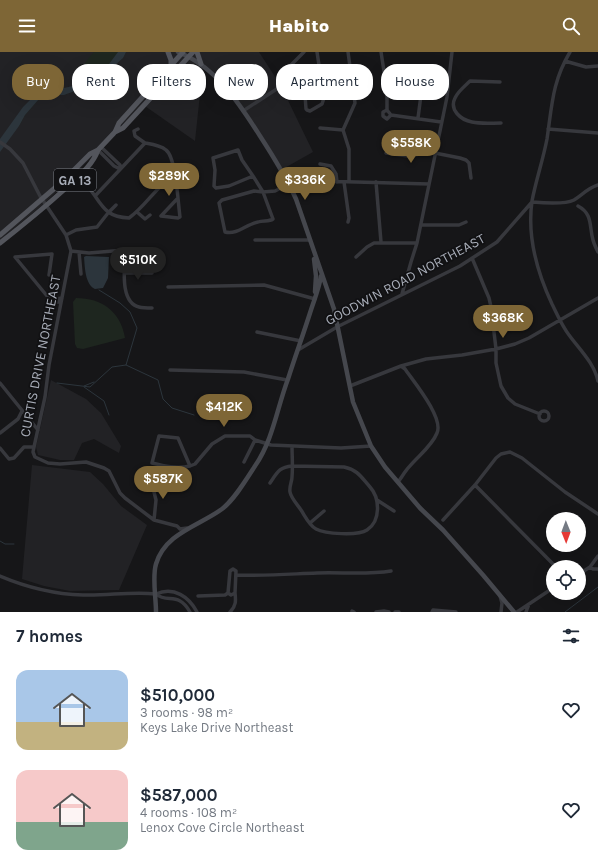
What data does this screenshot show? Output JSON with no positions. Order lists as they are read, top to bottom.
{
  "streets": {
    "main road": ["GA 13"],
    "street": ["GOODWIN ROAD NORTHEAST", "CURTIS DRIVE NORTHEAST"]
  },
  "crossings": [
    ["GA 13", "CURTIS DRIVE NORTHEAST"]
  ],
  "north": "bottom",
  "page": {
    "header": "Habito",
    "chip": [
      "Buy",
      "Rent",
      "Filters",
      "New",
      "Apartment",
      "House"
    ],
    "price": [
      "$558K",
      "$289K",
      "$336K",
      "$510K",
      "$368K",
      "$412K",
      "$587K"
    ],
    "heading": "7 homes",
    "list": [
      {
        "name": "$510,000",
        "note": "3 rooms · 98 m² · Keys Lake Drive Northeast"
      },
      {
        "name": "$587,000",
        "note": "4 rooms · 108 m² · Lenox Cove Circle Northeast"
      }
    ]
  }
}
